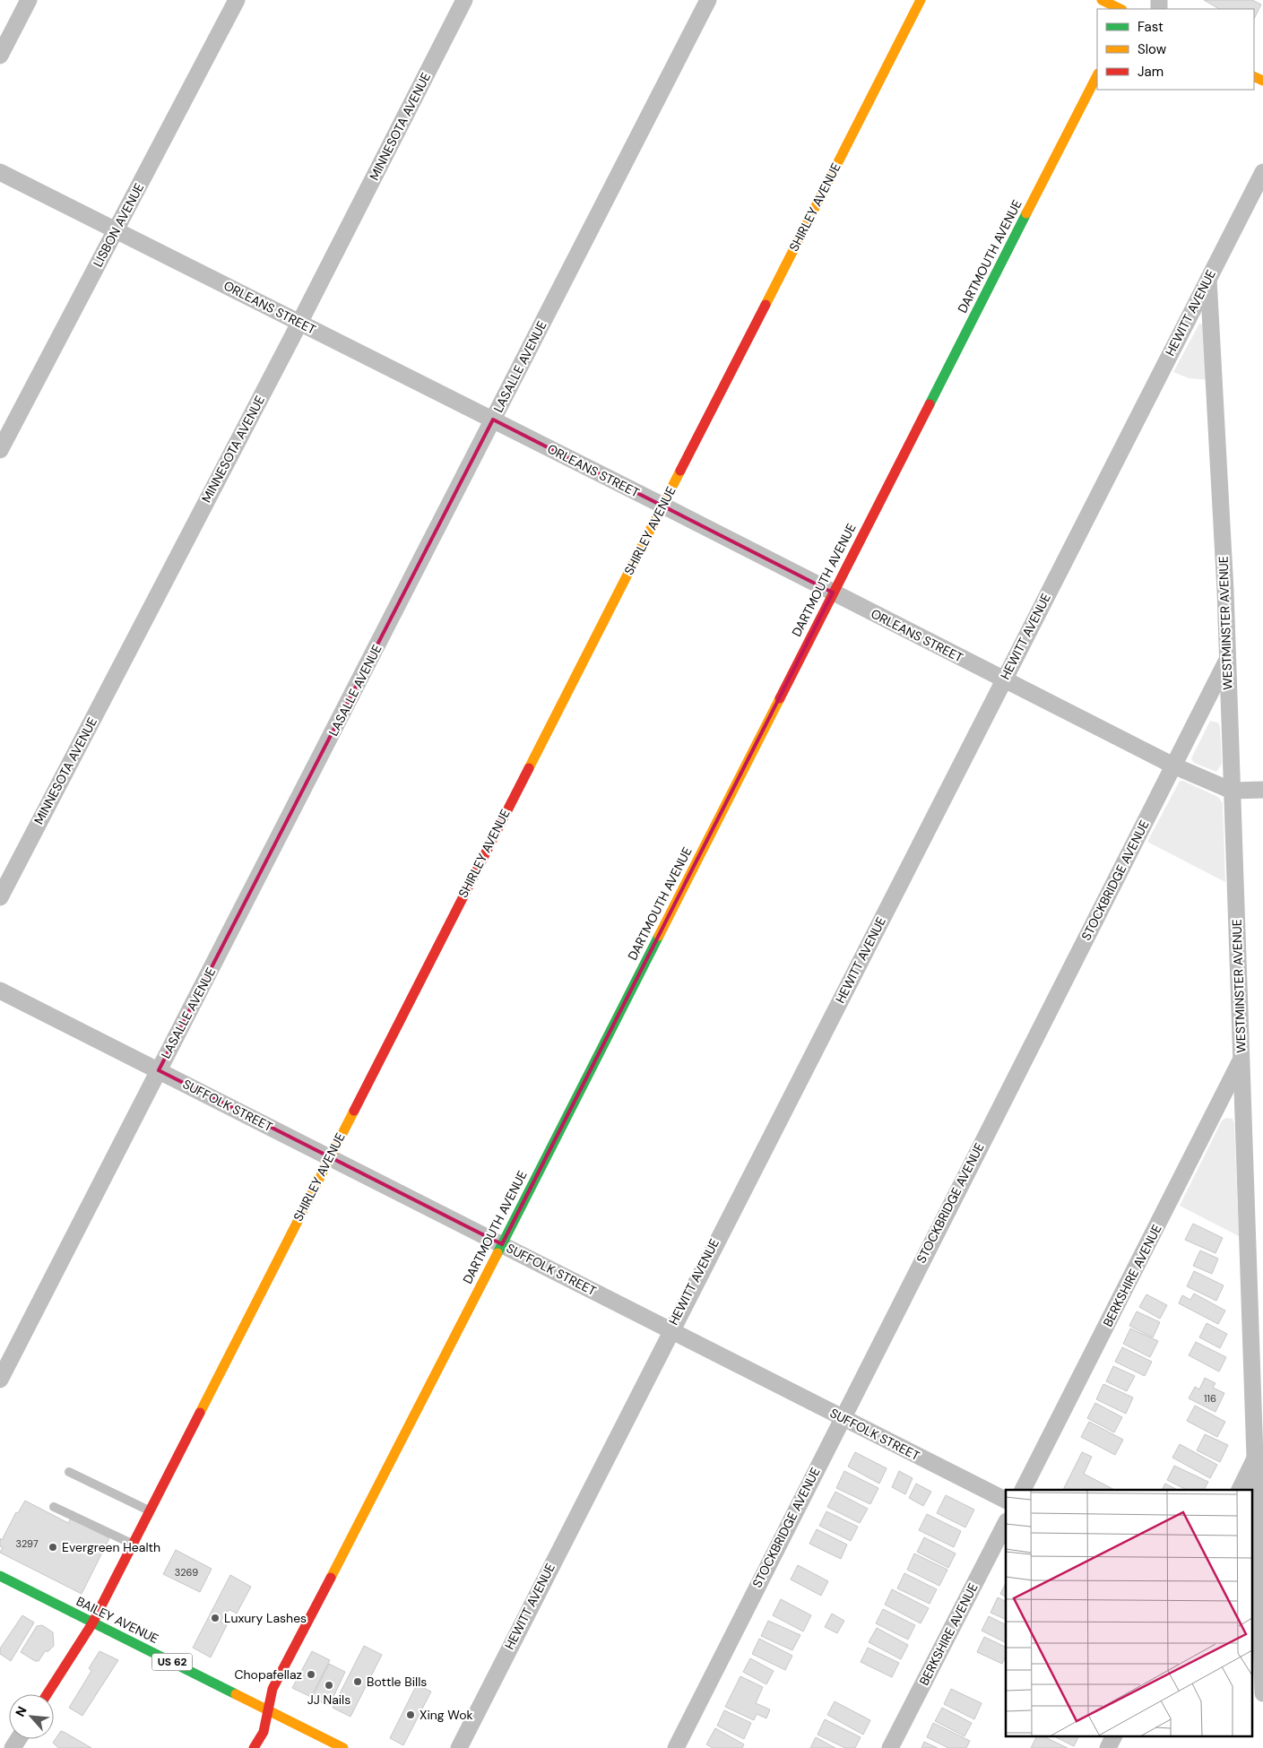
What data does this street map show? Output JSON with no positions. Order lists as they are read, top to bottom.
{
  "streets": {
    "street": [
      "MINNESOTA AVENUE",
      "SHIRLEY AVENUE",
      "LISBON AVENUE",
      "DARTMOUTH AVENUE",
      "ORLEANS STREET",
      "HEWITT AVENUE",
      "LASALLE AVENUE",
      "WESTMINSTER AVENUE",
      "STOCKBRIDGE AVENUE",
      "SUFFOLK STREET",
      "BERKSHIRE AVENUE",
      "BAILEY AVENUE",
      "US 62"
    ]
  },
  "crossings": [
    ["MINNESOTA AVENUE", "ORLEANS STREET"],
    ["SHIRLEY AVENUE", "ORLEANS STREET"],
    ["SHIRLEY AVENUE", "SUFFOLK STREET"],
    ["SHIRLEY AVENUE", "BAILEY AVENUE"],
    ["LISBON AVENUE", "ORLEANS STREET"],
    ["DARTMOUTH AVENUE", "ORLEANS STREET"],
    ["DARTMOUTH AVENUE", "SUFFOLK STREET"],
    ["DARTMOUTH AVENUE", "BAILEY AVENUE"],
    ["ORLEANS STREET", "HEWITT AVENUE"],
    ["ORLEANS STREET", "LASALLE AVENUE"],
    ["ORLEANS STREET", "WESTMINSTER AVENUE"],
    ["ORLEANS STREET", "STOCKBRIDGE AVENUE"],
    ["HEWITT AVENUE", "WESTMINSTER AVENUE"],
    ["HEWITT AVENUE", "SUFFOLK STREET"],
    ["LASALLE AVENUE", "SUFFOLK STREET"],
    ["WESTMINSTER AVENUE", "STOCKBRIDGE AVENUE"],
    ["WESTMINSTER AVENUE", "BERKSHIRE AVENUE"],
    ["STOCKBRIDGE AVENUE", "SUFFOLK STREET"]
  ],
  "places": [
    "Evergreen Health",
    "Luxury Lashes",
    "Chopafellaz",
    "Bottle Bills",
    "JJ Nails",
    "Xing Wok"
  ],
  "house_numbers": ["116", "3297", "3269"],
  "legend": ["Fast", "Slow", "Jam"],
  "north": "top left"
}
